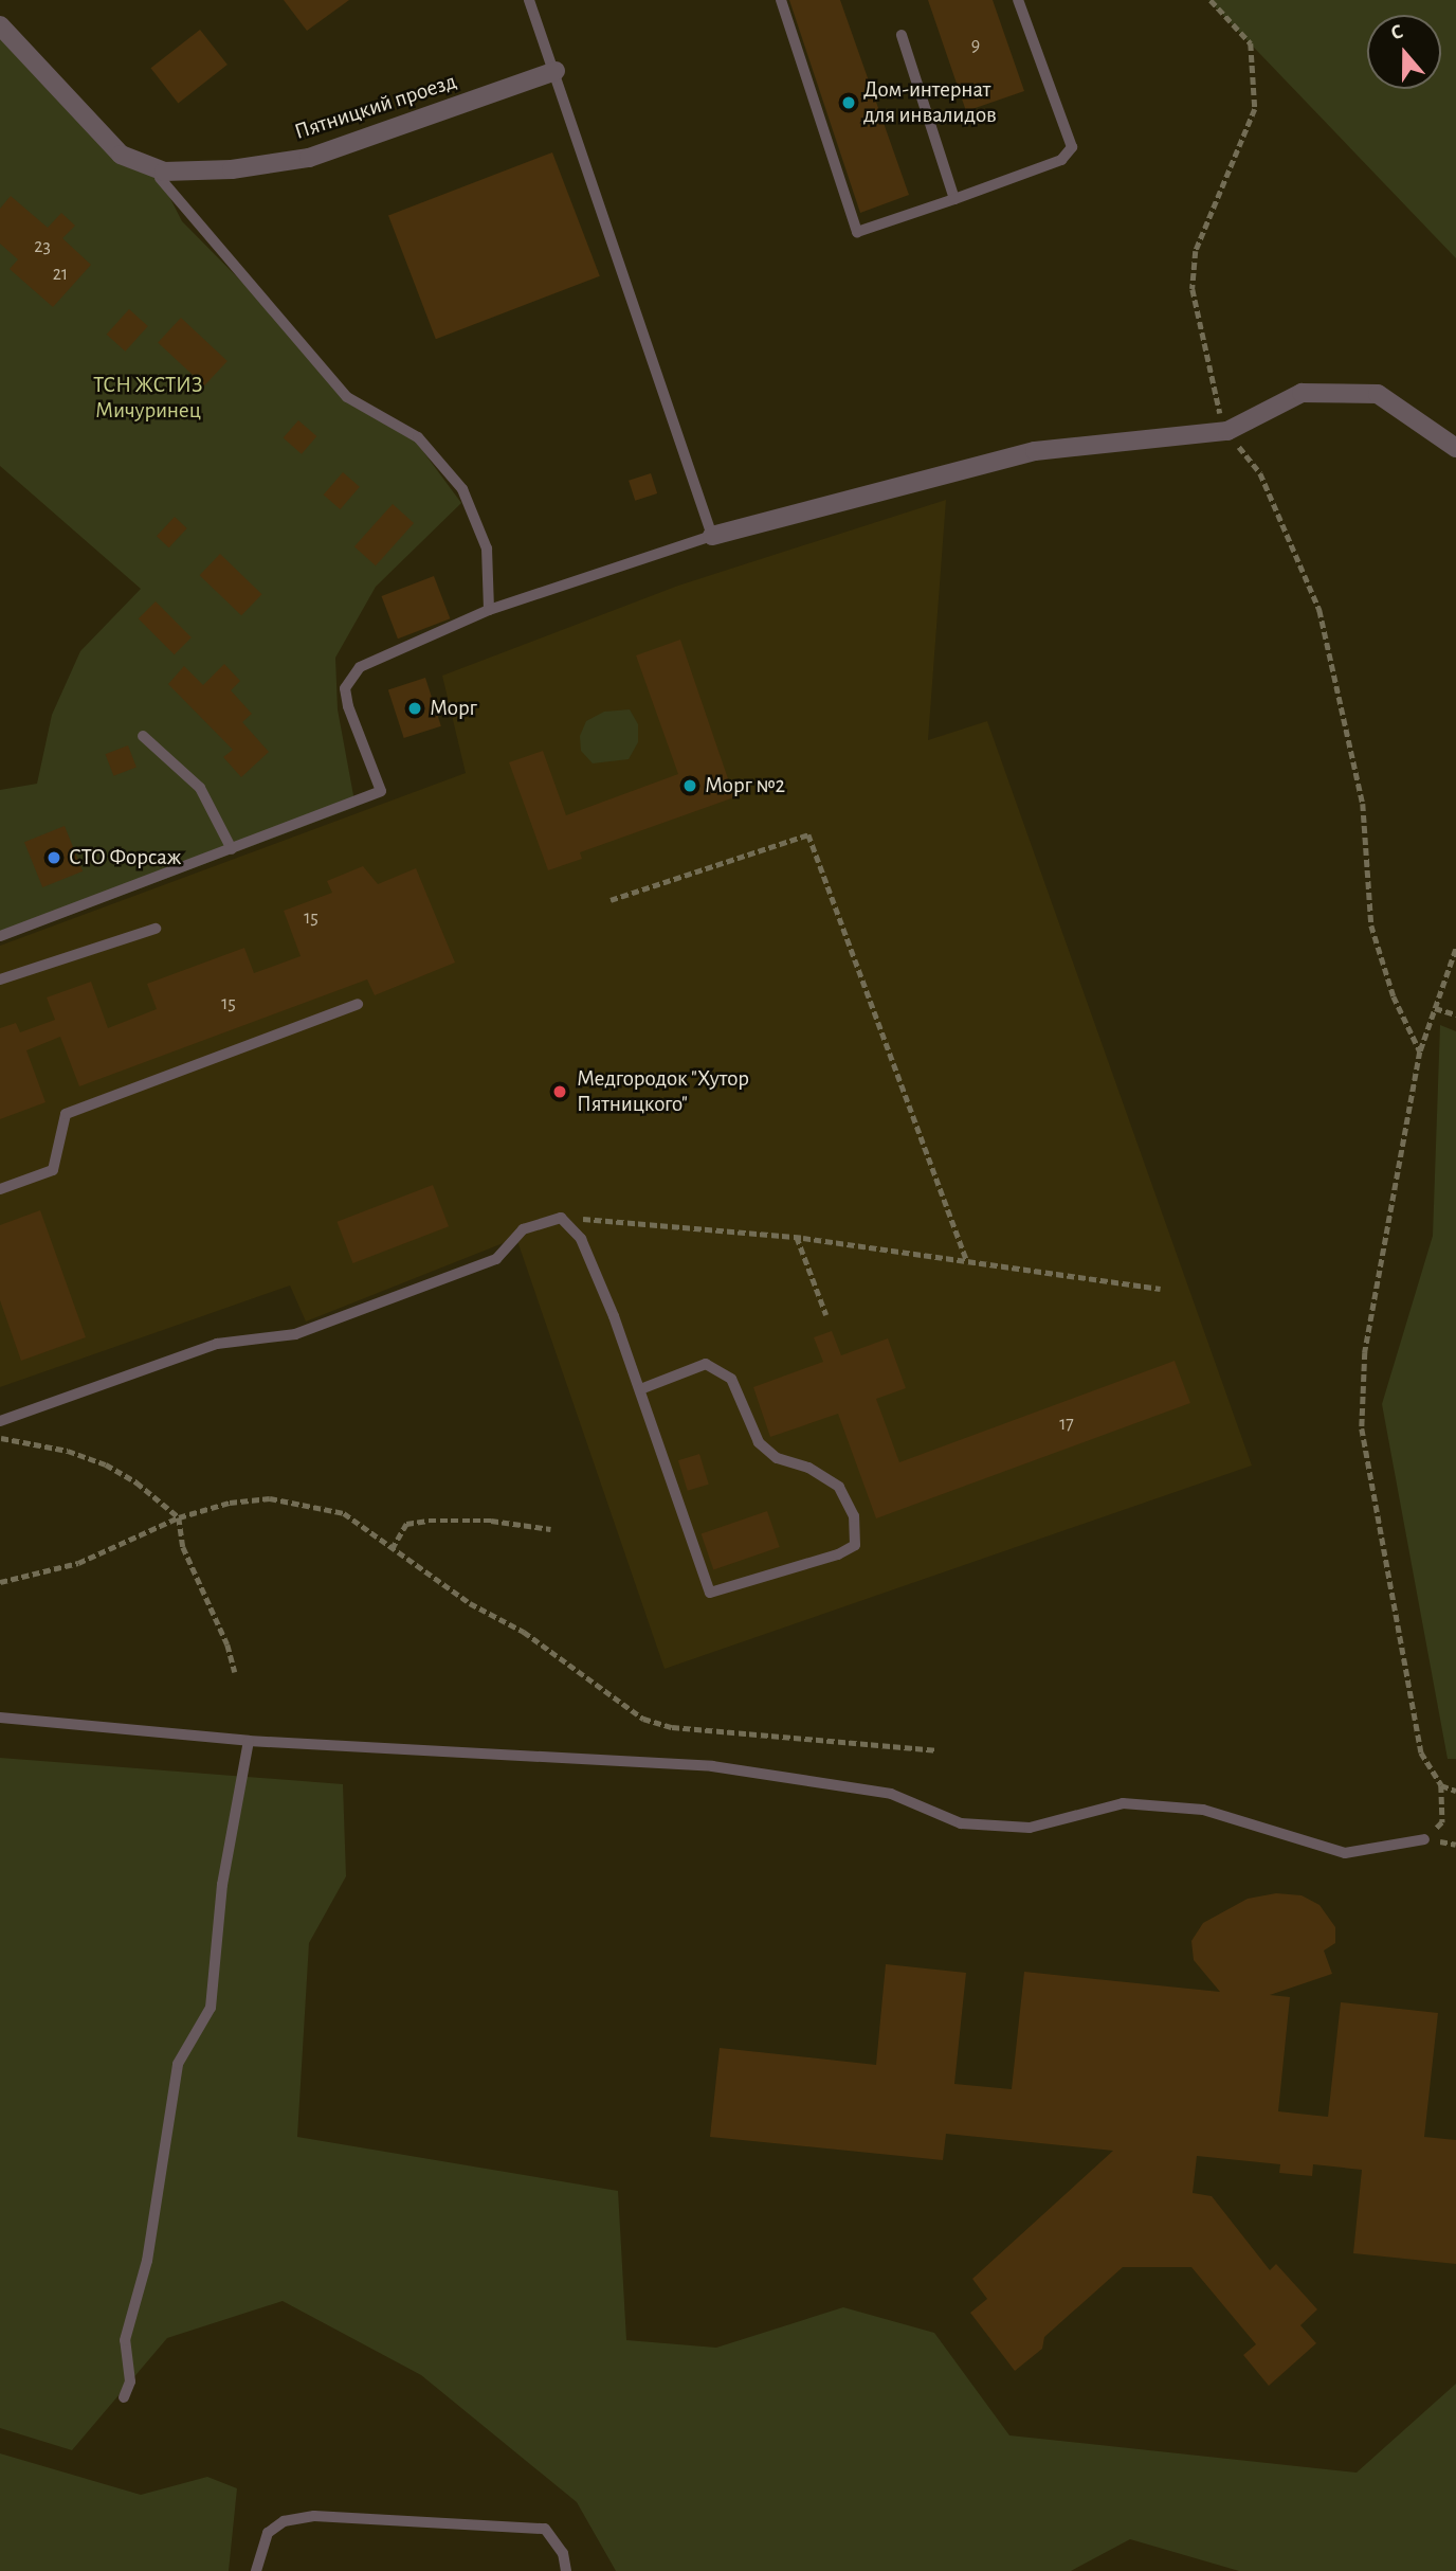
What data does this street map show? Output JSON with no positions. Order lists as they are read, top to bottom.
{
  "streets": {
    "street": ["Пятницкий проезд"]
  },
  "parks": ["ТСН ЖСТИЗ Мичуринец"],
  "places": [
    "Дом-интернат для инвалидов",
    "Морг",
    "Морг №2",
    "СТО Форсаж",
    "Медгородок \"Хутор Пятницкого\""
  ],
  "house_numbers": [
    "9",
    "23",
    "21",
    "15",
    "15",
    "17"
  ],
  "north": "top"
}
